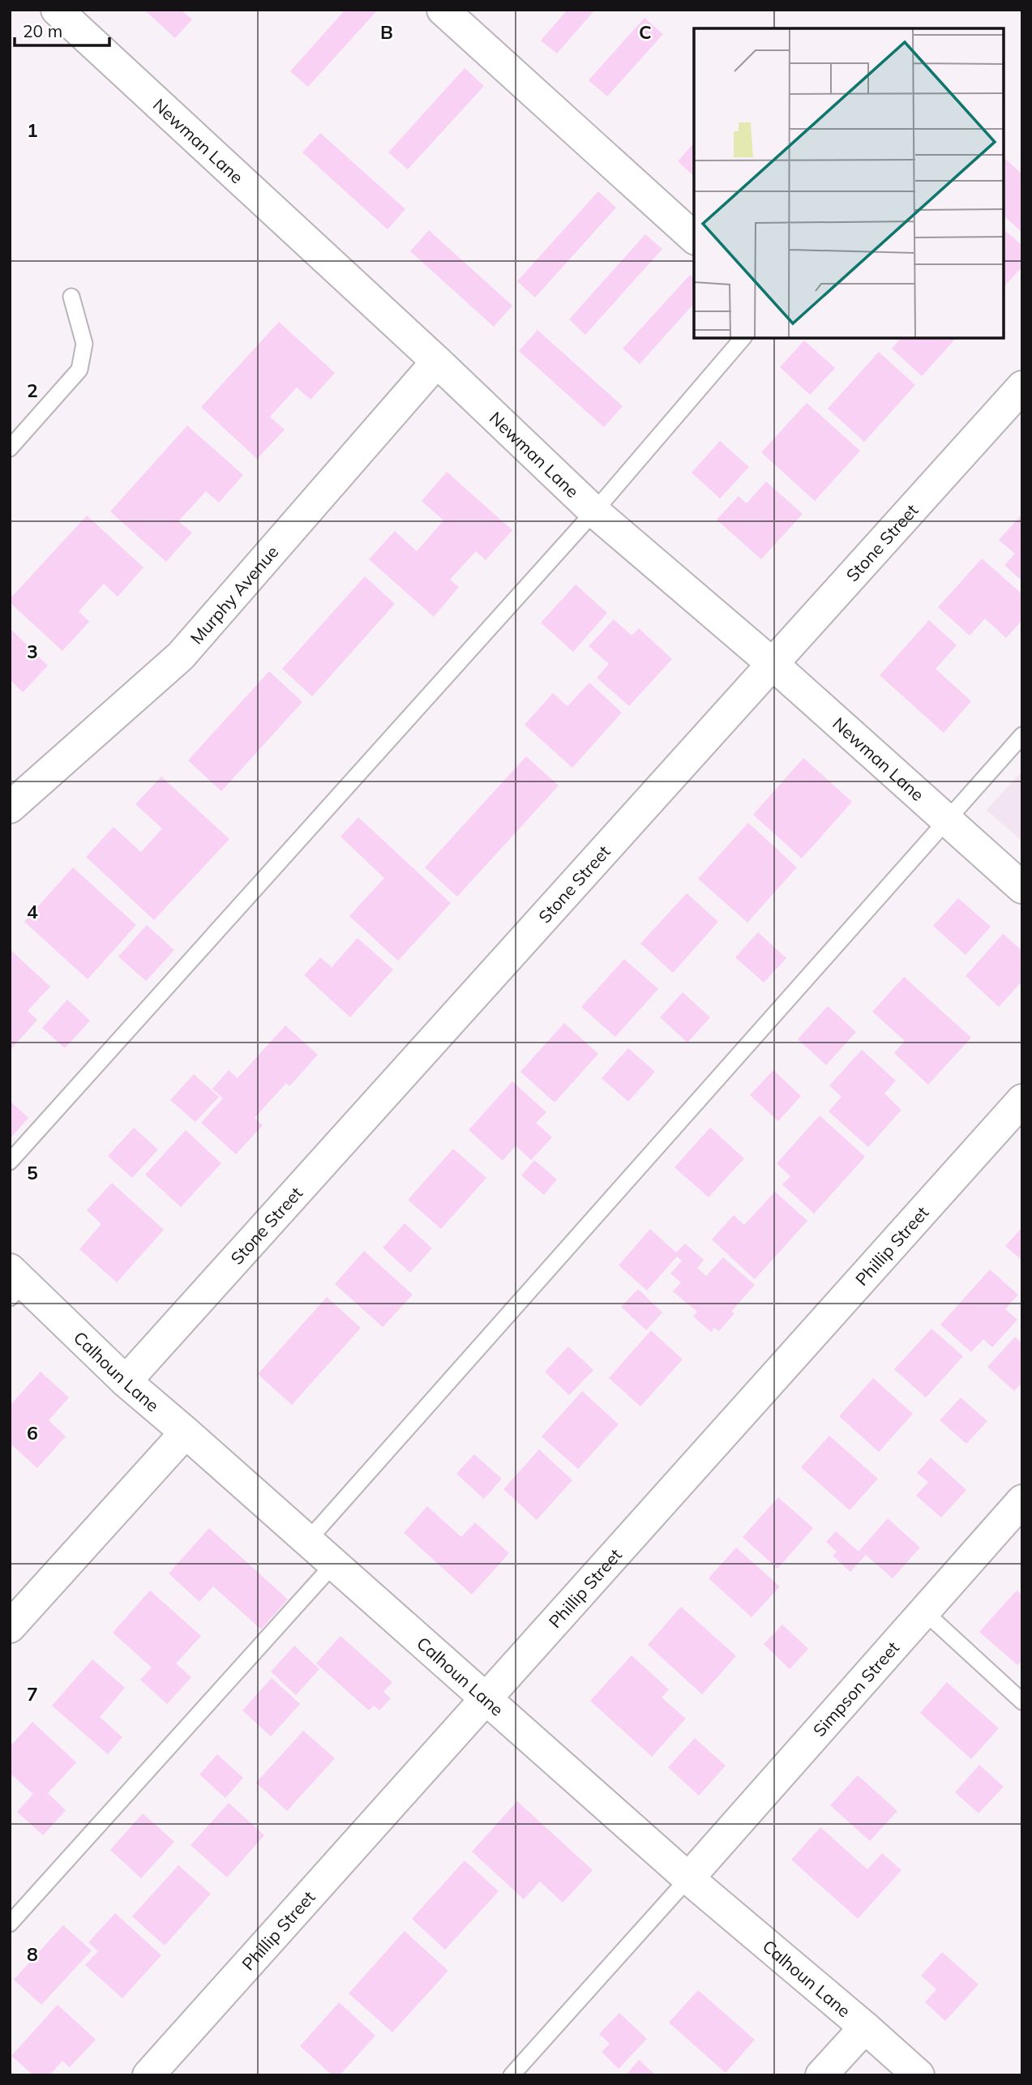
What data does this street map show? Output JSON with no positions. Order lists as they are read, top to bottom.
{
  "streets": {
    "street": [
      "Newman Lane",
      "Stone Street",
      "Murphy Avenue",
      "Phillip Street",
      "Calhoun Lane",
      "Simpson Street"
    ]
  },
  "crossings": [
    ["Newman Lane", "Stone Street"],
    ["Newman Lane", "Murphy Avenue"],
    ["Stone Street", "Calhoun Lane"],
    ["Phillip Street", "Calhoun Lane"],
    ["Calhoun Lane", "Simpson Street"]
  ],
  "scale_bar": "20 m",
  "grid": {
    "columns": ["B", "C"],
    "rows": [
      "1",
      "2",
      "3",
      "4",
      "5",
      "6",
      "7",
      "8"
    ]
  }
}
